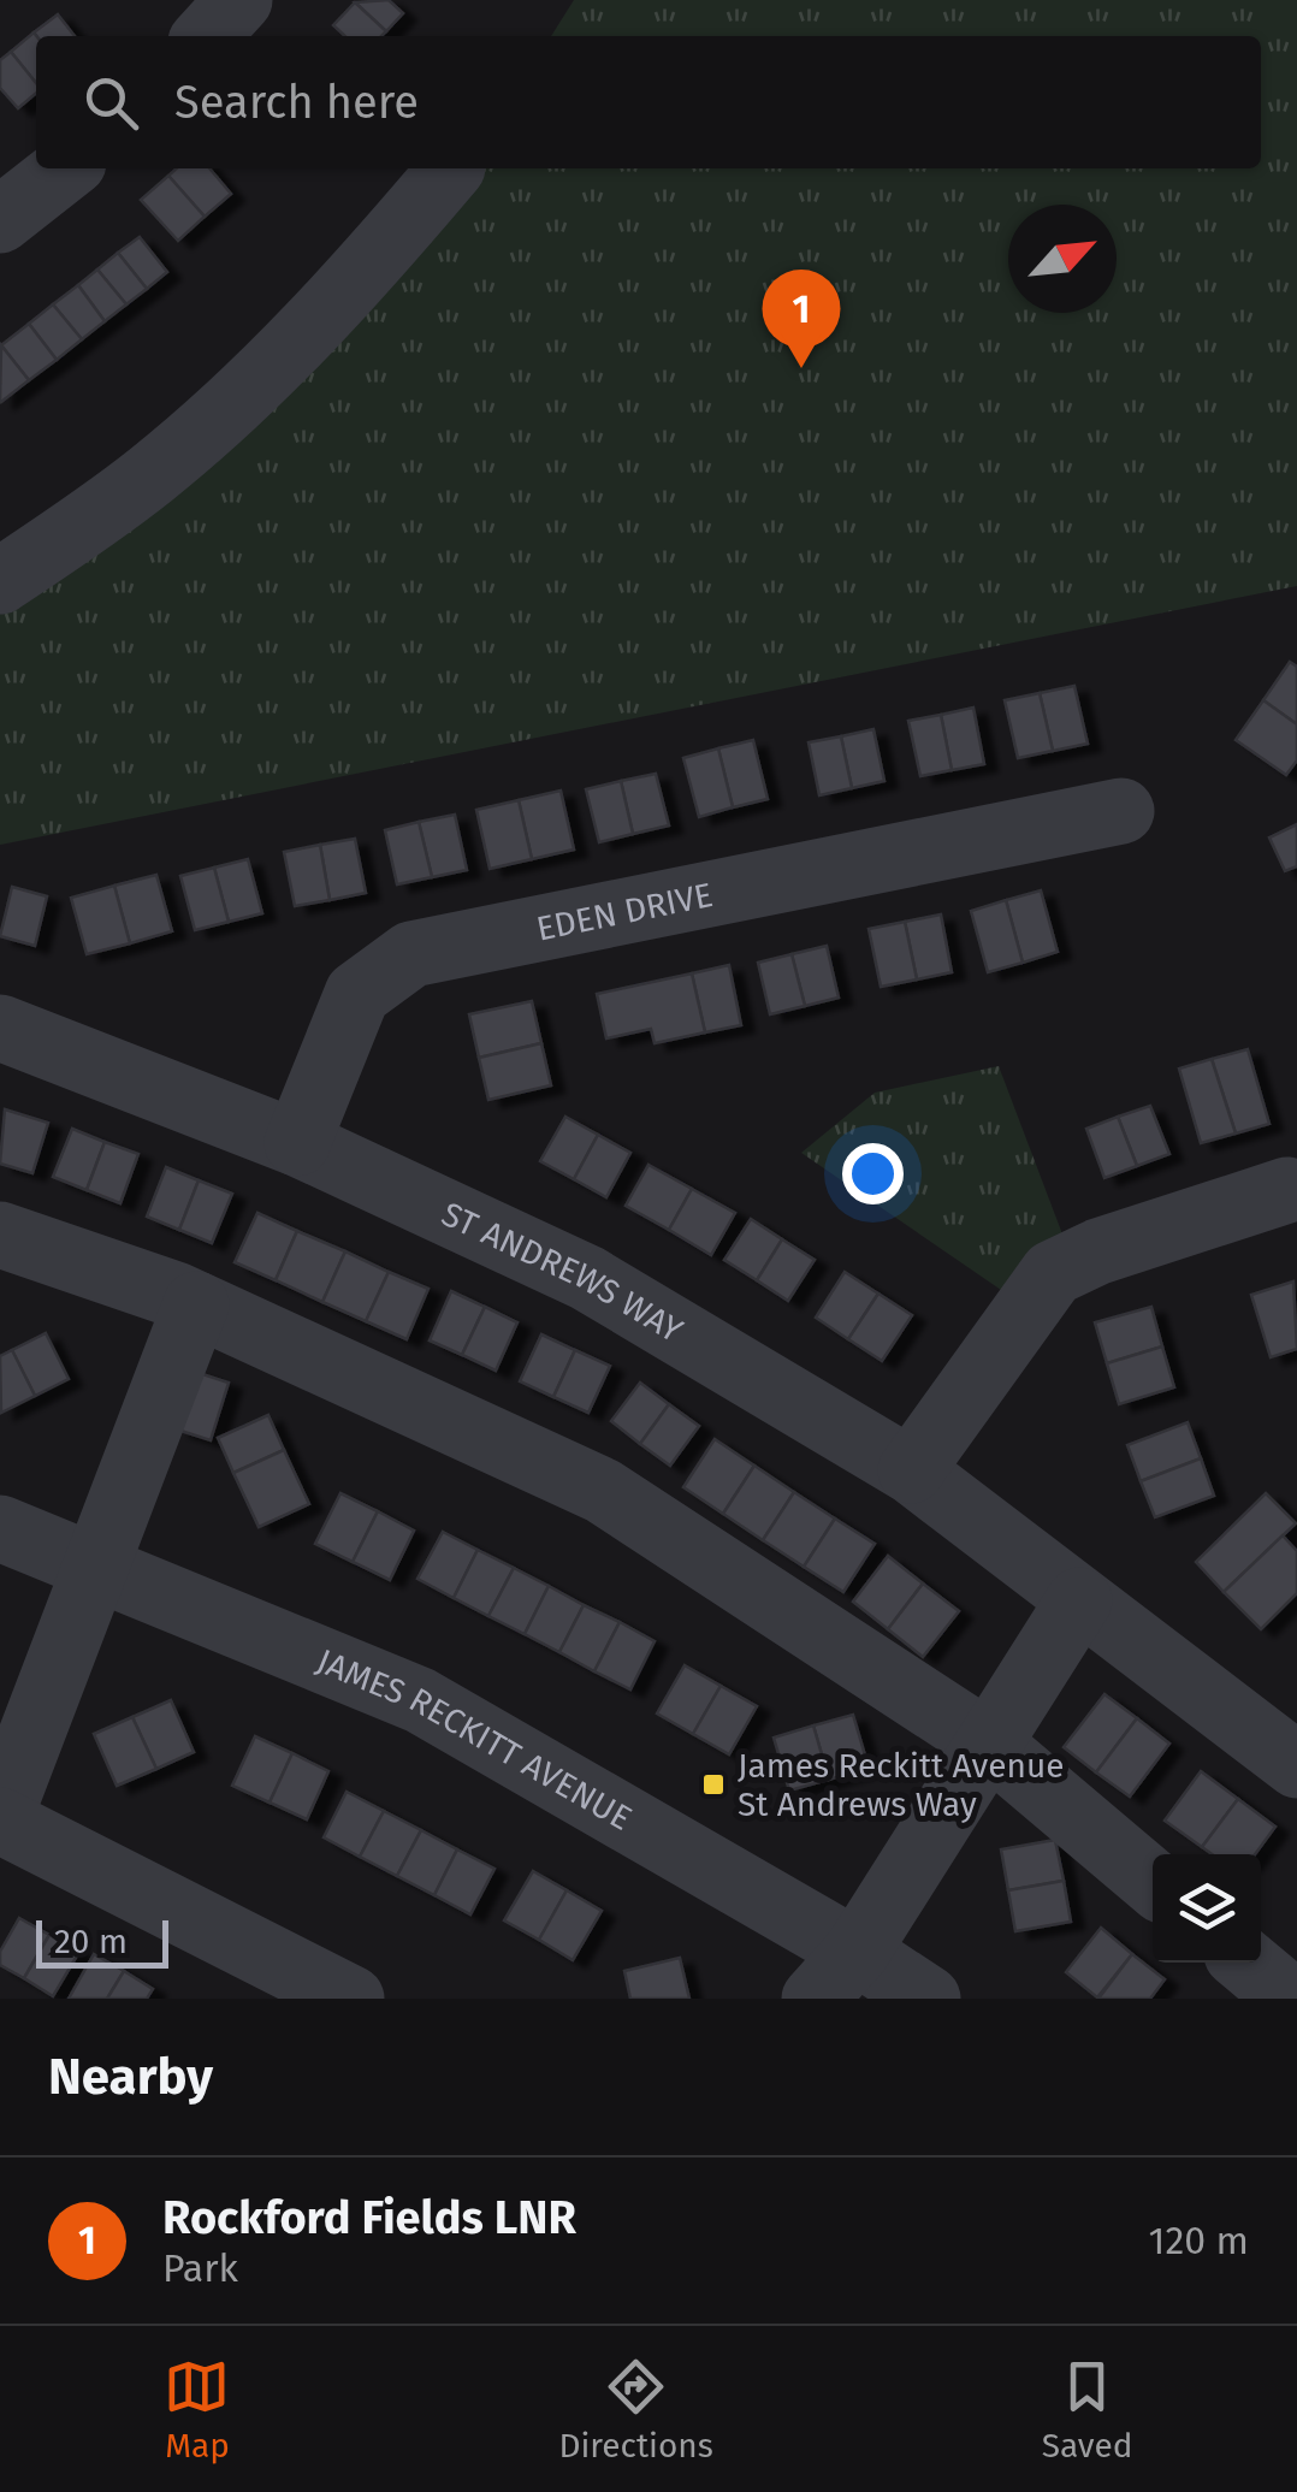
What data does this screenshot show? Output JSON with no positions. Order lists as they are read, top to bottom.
{
  "streets": {
    "street": ["EDEN DRIVE", "ST ANDREWS WAY", "JAMES RECKITT AVENUE"]
  },
  "crossings": [
    ["EDEN DRIVE", "ST ANDREWS WAY"]
  ],
  "places": {
    "transit": ["James Reckitt Avenue St Andrews Way"]
  },
  "scale_bar": "20 m",
  "north": "top right",
  "page": {
    "search": "Search here",
    "pins": "1",
    "scale": "20 m",
    "heading": "Nearby",
    "list": [
      {
        "mark": "1",
        "name": "Rockford Fields LNR",
        "note": "Park",
        "value": "120 m"
      }
    ],
    "nav": ["Map", "Directions", "Saved"]
  }
}
